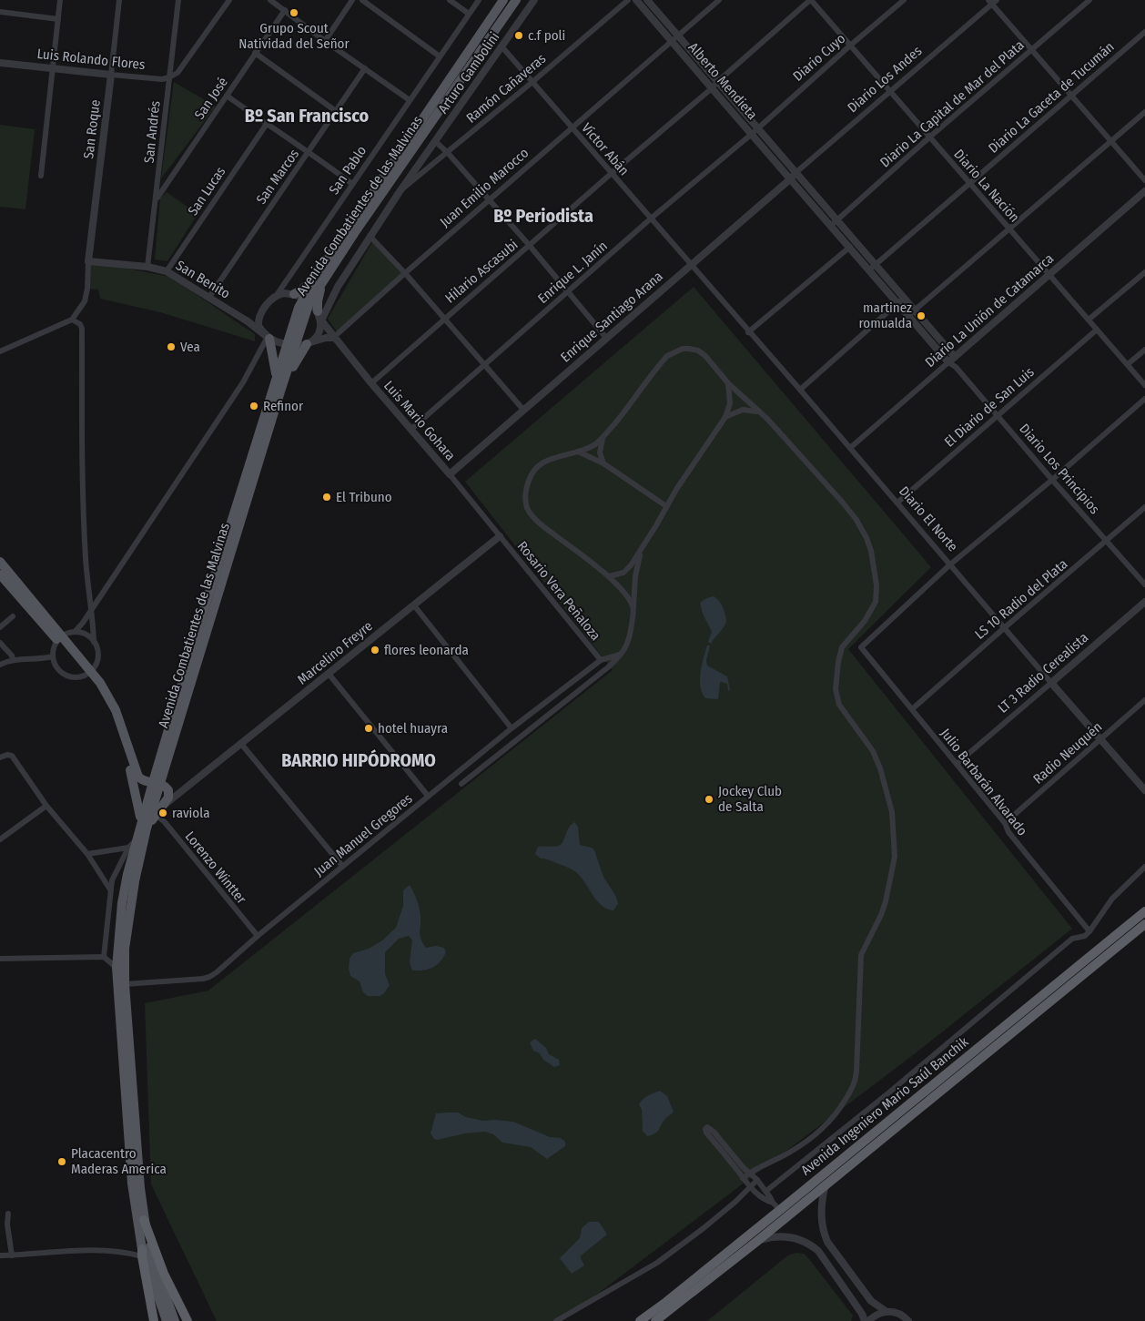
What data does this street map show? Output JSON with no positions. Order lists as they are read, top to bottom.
{
  "streets": {
    "highway": ["Avenida Ingeniero Mario Saúl Banchik"],
    "main road": ["Avenida Combatientes de las Malvinas"],
    "street": [
      "Diario Cuyo",
      "Luis Rolando Flores",
      "Arturo Gambolini",
      "Diario Los Andes",
      "Alberto Mendieta",
      "Ramón Cañaveras",
      "Diario La Gaceta de Tucumán",
      "San José",
      "Diario La Capital de Mar del Plata",
      "San Roque",
      "San Andrés",
      "Víctor Abán",
      "San Pablo",
      "San Marcos",
      "Diario La Nación",
      "Juan Emilio Marocco",
      "San Lucas",
      "Hilario Ascasubi",
      "Enrique L. Janín",
      "San Benito",
      "Diario La Unión de Catamarca",
      "Enrique Santiago Arana",
      "El Diario de San Luis",
      "Luis Mario Gohara",
      "Diario Los Principios",
      "Diario El Norte",
      "Rosario Vera Peñaloza",
      "LS 10 Radio del Plata",
      "Marcelino Freyre",
      "LT 3 Radio Cerealista",
      "Radio Neuquén",
      "Julio Barbarán Alvarado",
      "Juan Manuel Gregores",
      "Lorenzo Wintter"
    ]
  },
  "crossings": [
    ["Diario Cuyo", "Alberto Mendieta"],
    ["Diario Cuyo", "Diario La Nación"],
    ["Diario Cuyo", "Enrique L. Janín"],
    ["Luis Rolando Flores", "San Roque"],
    ["Luis Rolando Flores", "San Andrés"],
    ["Arturo Gambolini", "Ramón Cañaveras"],
    ["Arturo Gambolini", "Víctor Abán"],
    ["Arturo Gambolini", "Luis Mario Gohara"],
    ["Diario Los Andes", "Alberto Mendieta"],
    ["Diario Los Andes", "Diario La Nación"],
    ["Diario Los Andes", "Enrique Santiago Arana"],
    ["Diario Los Andes", "Diario Los Principios"],
    ["Alberto Mendieta", "Juan Emilio Marocco"],
    ["Alberto Mendieta", "Hilario Ascasubi"],
    ["Alberto Mendieta", "Enrique L. Janín"],
    ["Alberto Mendieta", "Enrique Santiago Arana"],
    ["Alberto Mendieta", "Diario Los Principios"],
    ["Ramón Cañaveras", "Víctor Abán"],
    ["Diario La Gaceta de Tucumán", "Diario La Nación"],
    ["Diario La Gaceta de Tucumán", "Diario Los Principios"],
    ["San José", "San Andrés"],
    ["Diario La Capital de Mar del Plata", "Diario La Nación"],
    ["Diario La Capital de Mar del Plata", "Diario Los Principios"],
    ["San Roque", "San Benito"],
    ["San Andrés", "San Benito"],
    ["Víctor Abán", "Juan Emilio Marocco"],
    ["Víctor Abán", "Hilario Ascasubi"],
    ["Víctor Abán", "Enrique L. Janín"],
    ["Víctor Abán", "Enrique Santiago Arana"],
    ["Víctor Abán", "Diario El Norte"],
    ["San Marcos", "San Benito"],
    ["Diario La Nación", "Hilario Ascasubi"],
    ["Diario La Nación", "Diario La Unión de Catamarca"],
    ["Diario La Nación", "El Diario de San Luis"],
    ["Juan Emilio Marocco", "Luis Mario Gohara"],
    ["San Lucas", "San Benito"],
    ["Avenida Combatientes de las Malvinas", "San Benito"],
    ["Avenida Combatientes de las Malvinas", "Juan Manuel Gregores"],
    ["Hilario Ascasubi", "Luis Mario Gohara"],
    ["Enrique L. Janín", "Luis Mario Gohara"],
    ["Diario La Unión de Catamarca", "Diario Los Principios"],
    ["Diario La Unión de Catamarca", "Diario El Norte"],
    ["Enrique Santiago Arana", "Luis Mario Gohara"],
    ["Enrique Santiago Arana", "Diario Los Principios"],
    ["Enrique Santiago Arana", "Diario El Norte"],
    ["El Diario de San Luis", "Diario Los Principios"],
    ["El Diario de San Luis", "Diario El Norte"],
    ["Luis Mario Gohara", "Rosario Vera Peñaloza"],
    ["Luis Mario Gohara", "Marcelino Freyre"],
    ["Diario Los Principios", "LS 10 Radio del Plata"],
    ["Diario El Norte", "LS 10 Radio del Plata"],
    ["Diario El Norte", "LT 3 Radio Cerealista"],
    ["Diario El Norte", "Radio Neuquén"],
    ["Diario El Norte", "Julio Barbarán Alvarado"],
    ["Rosario Vera Peñaloza", "Marcelino Freyre"],
    ["Rosario Vera Peñaloza", "Juan Manuel Gregores"],
    ["LS 10 Radio del Plata", "Julio Barbarán Alvarado"],
    ["LT 3 Radio Cerealista", "Julio Barbarán Alvarado"],
    ["Radio Neuquén", "Julio Barbarán Alvarado"],
    ["Juan Manuel Gregores", "Lorenzo Wintter"]
  ],
  "districts": ["Bº San Francisco", "Bº Periodista", "BARRIO HIPÓDROMO"],
  "places": [
    "Grupo Scout Natividad del Señor",
    "c.f poli",
    "martinez romualda",
    "Vea",
    "Refinor",
    "El Tribuno",
    "flores leonarda",
    "hotel huayra",
    "Jockey Club de Salta",
    "raviola",
    "Placacentro Maderas America"
  ]
}
